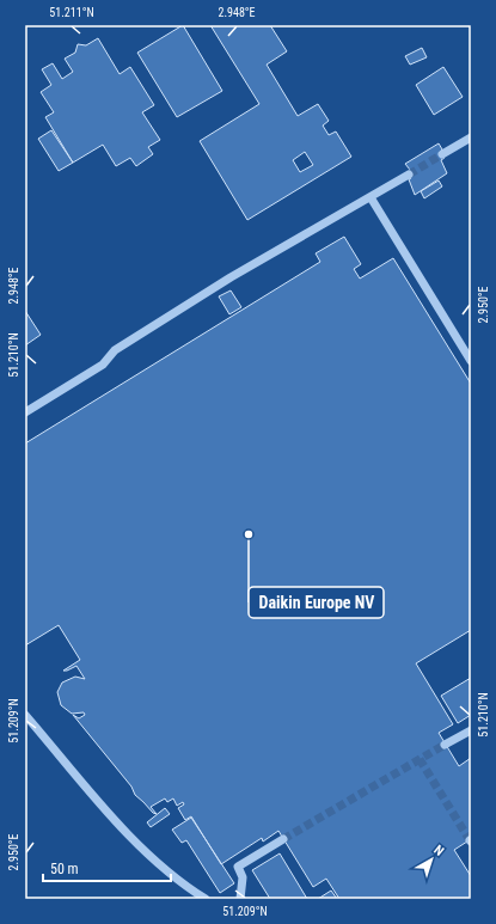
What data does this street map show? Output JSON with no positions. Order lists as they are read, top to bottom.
{
  "places": ["Daikin Europe NV"],
  "scale_bar": "50 m",
  "north": "top right",
  "coordinates": [
    "51.211°N",
    "2.948°E",
    "2.950°E",
    "51.210°N",
    "51.209°N"
  ]
}
